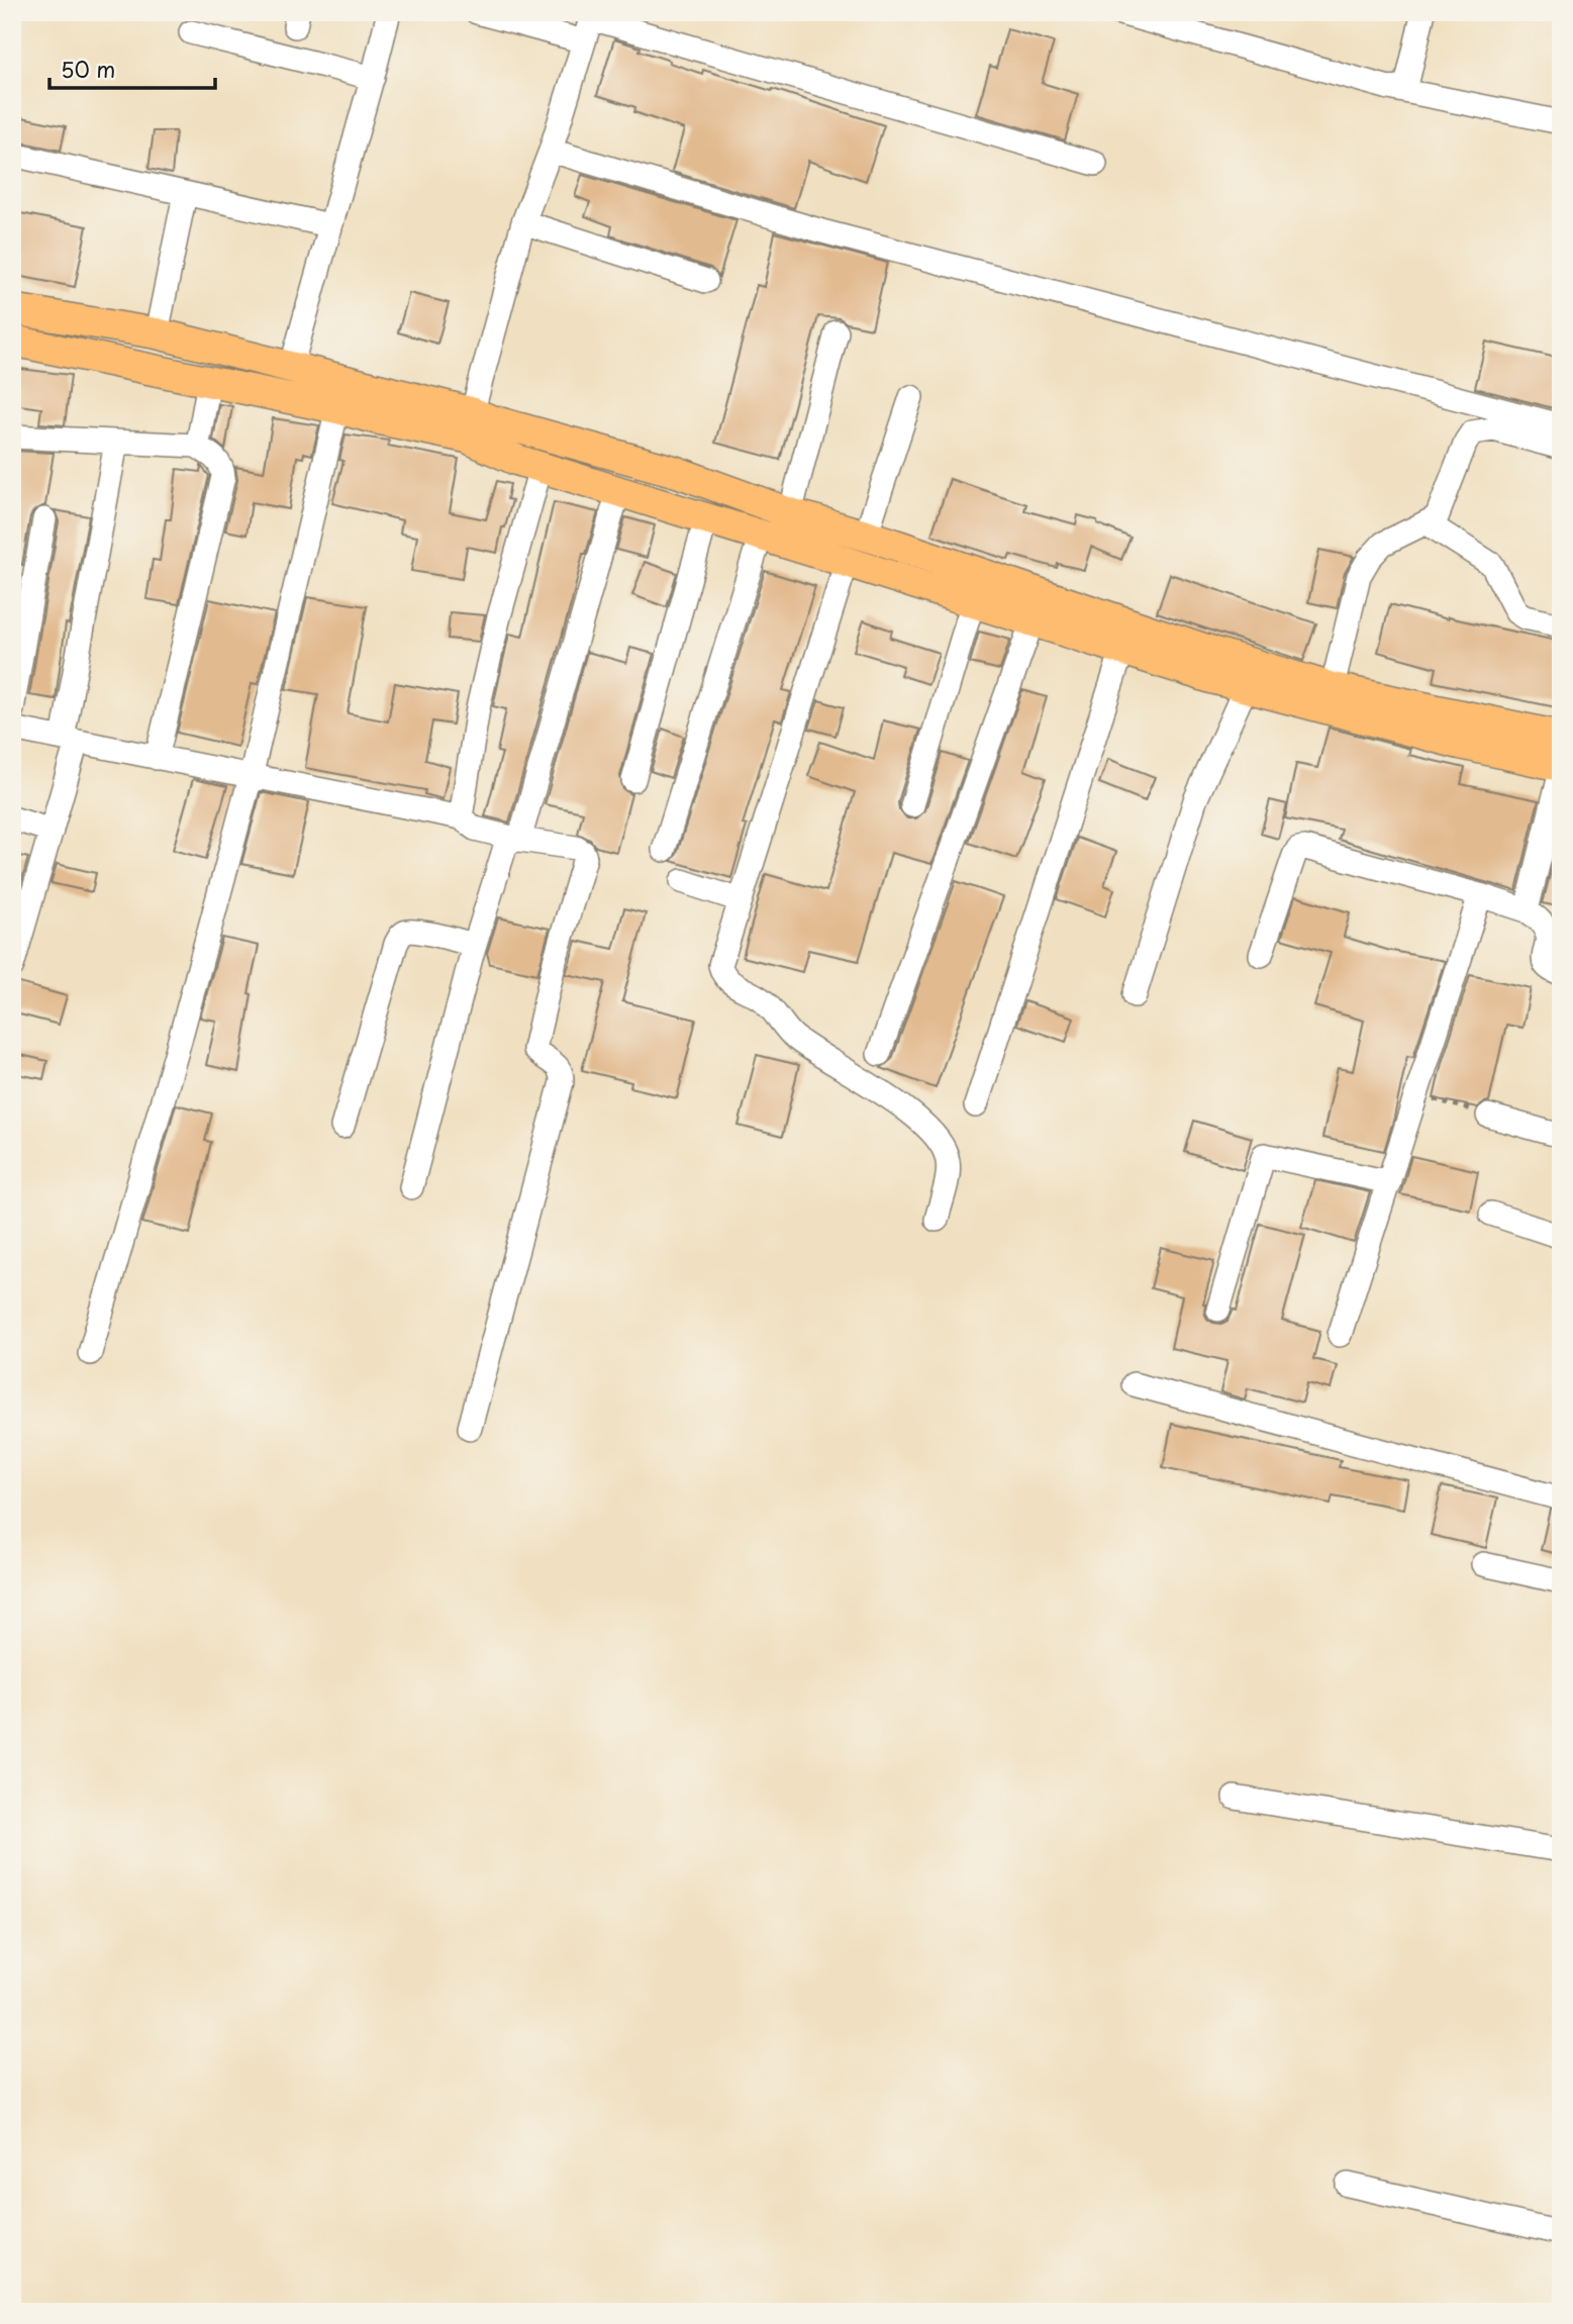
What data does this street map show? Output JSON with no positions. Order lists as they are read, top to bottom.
{
  "scale_bar": "50 m"
}
